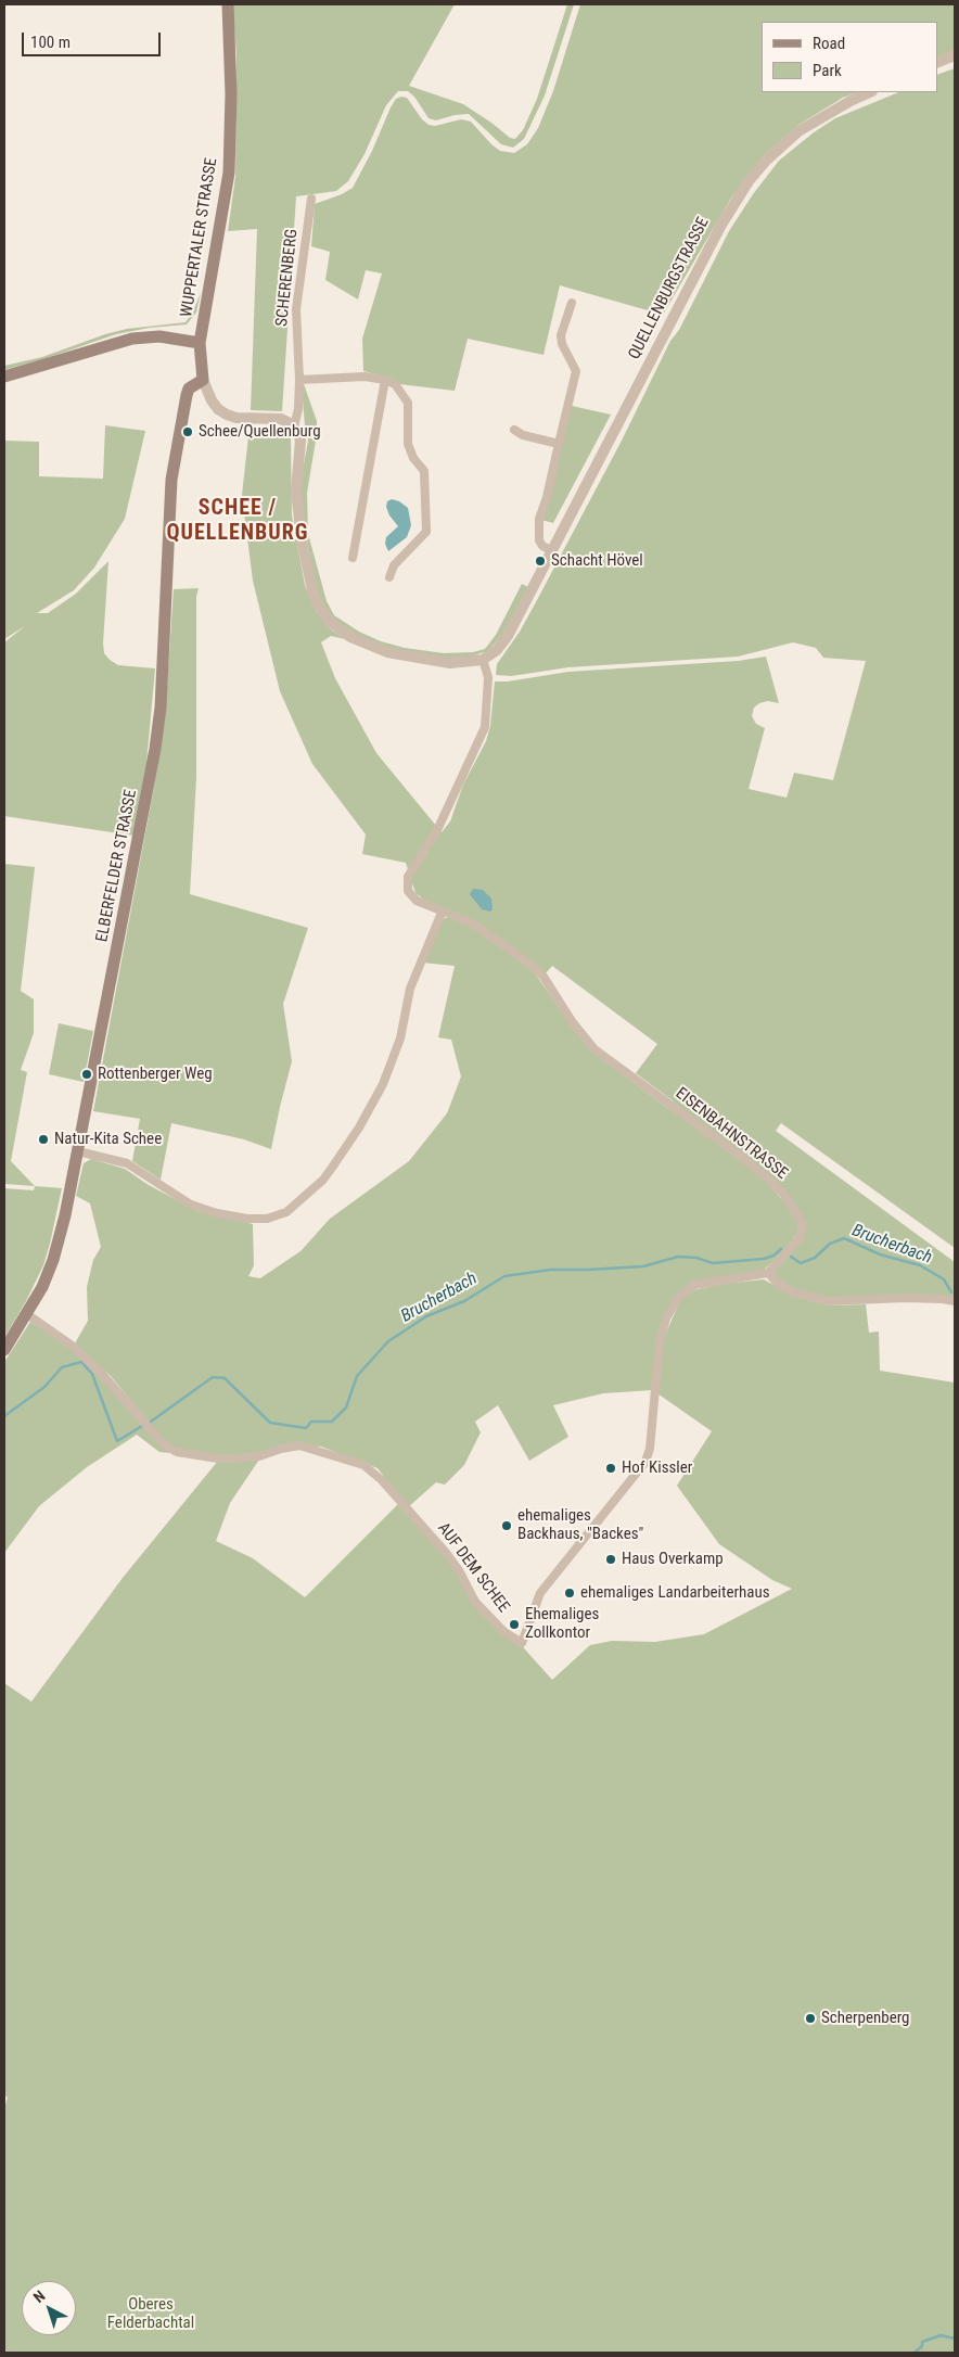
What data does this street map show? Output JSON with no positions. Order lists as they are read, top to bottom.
{
  "streets": {
    "main road": ["WUPPERTALER STRASSE", "ELBERFELDER STRASSE"],
    "street": [
      "SCHERENBERG",
      "QUELLENBURGSTRASSE",
      "EISENBAHNSTRASSE",
      "AUF DEM SCHEE"
    ]
  },
  "crossings": [
    ["WUPPERTALER STRASSE", "SCHERENBERG"],
    ["WUPPERTALER STRASSE", "ELBERFELDER STRASSE"],
    ["ELBERFELDER STRASSE", "AUF DEM SCHEE"],
    ["EISENBAHNSTRASSE", "AUF DEM SCHEE"]
  ],
  "districts": ["SCHEE / QUELLENBURG"],
  "water": ["Brucherbach"],
  "parks": ["Oberes Felderbachtal"],
  "places": [
    "Schee/Quellenburg",
    "Schacht Hövel",
    "Rottenberger Weg",
    "Natur-Kita Schee",
    "Hof Kissler",
    "ehemaliges Backhaus, \"Backes\"",
    "Haus Overkamp",
    "ehemaliges Landarbeiterhaus",
    "Ehemaliges Zollkontor",
    "Scherpenberg"
  ],
  "legend": ["Road", "Park"],
  "scale_bar": "100 m",
  "north": "top left"
}
